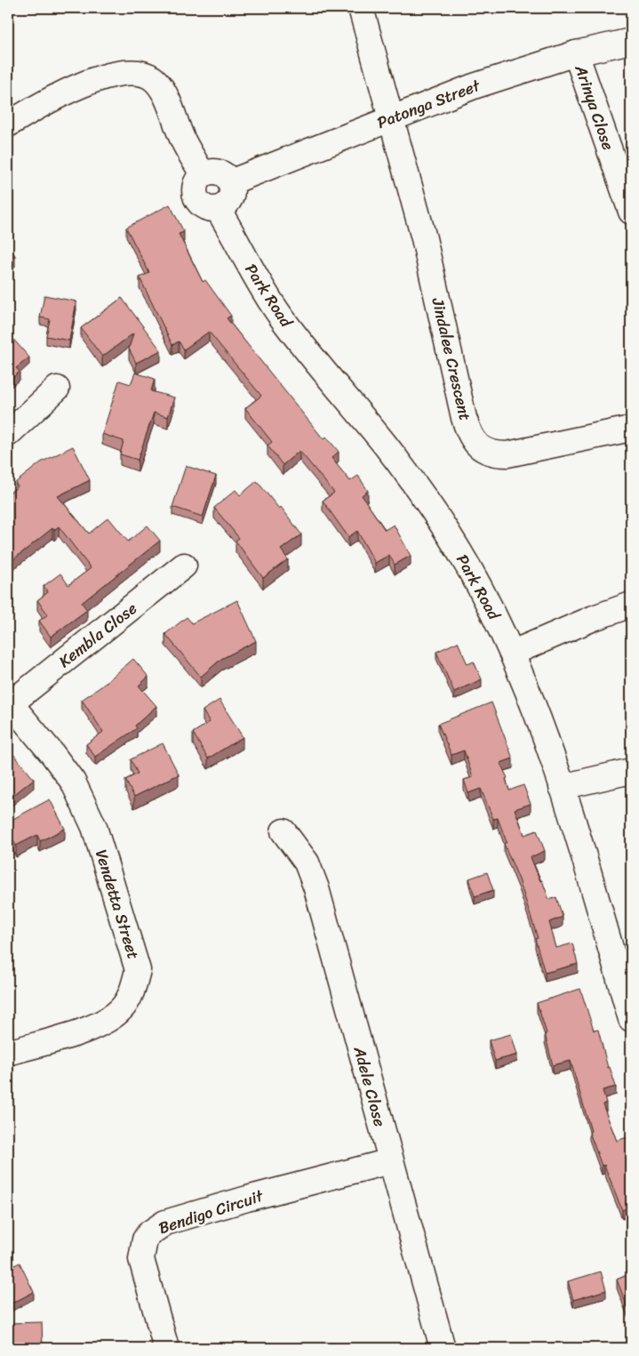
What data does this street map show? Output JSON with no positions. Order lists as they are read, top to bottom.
{
  "streets": {
    "street": [
      "Patonga Street",
      "Arinya Close",
      "Park Road",
      "Jindalee Crescent",
      "Kembla Close",
      "Vendetta Street",
      "Adele Close",
      "Bendigo Circuit"
    ]
  },
  "crossings": [
    ["Patonga Street", "Arinya Close"],
    ["Patonga Street", "Park Road"],
    ["Patonga Street", "Jindalee Crescent"],
    ["Kembla Close", "Vendetta Street"],
    ["Adele Close", "Bendigo Circuit"]
  ]
}
